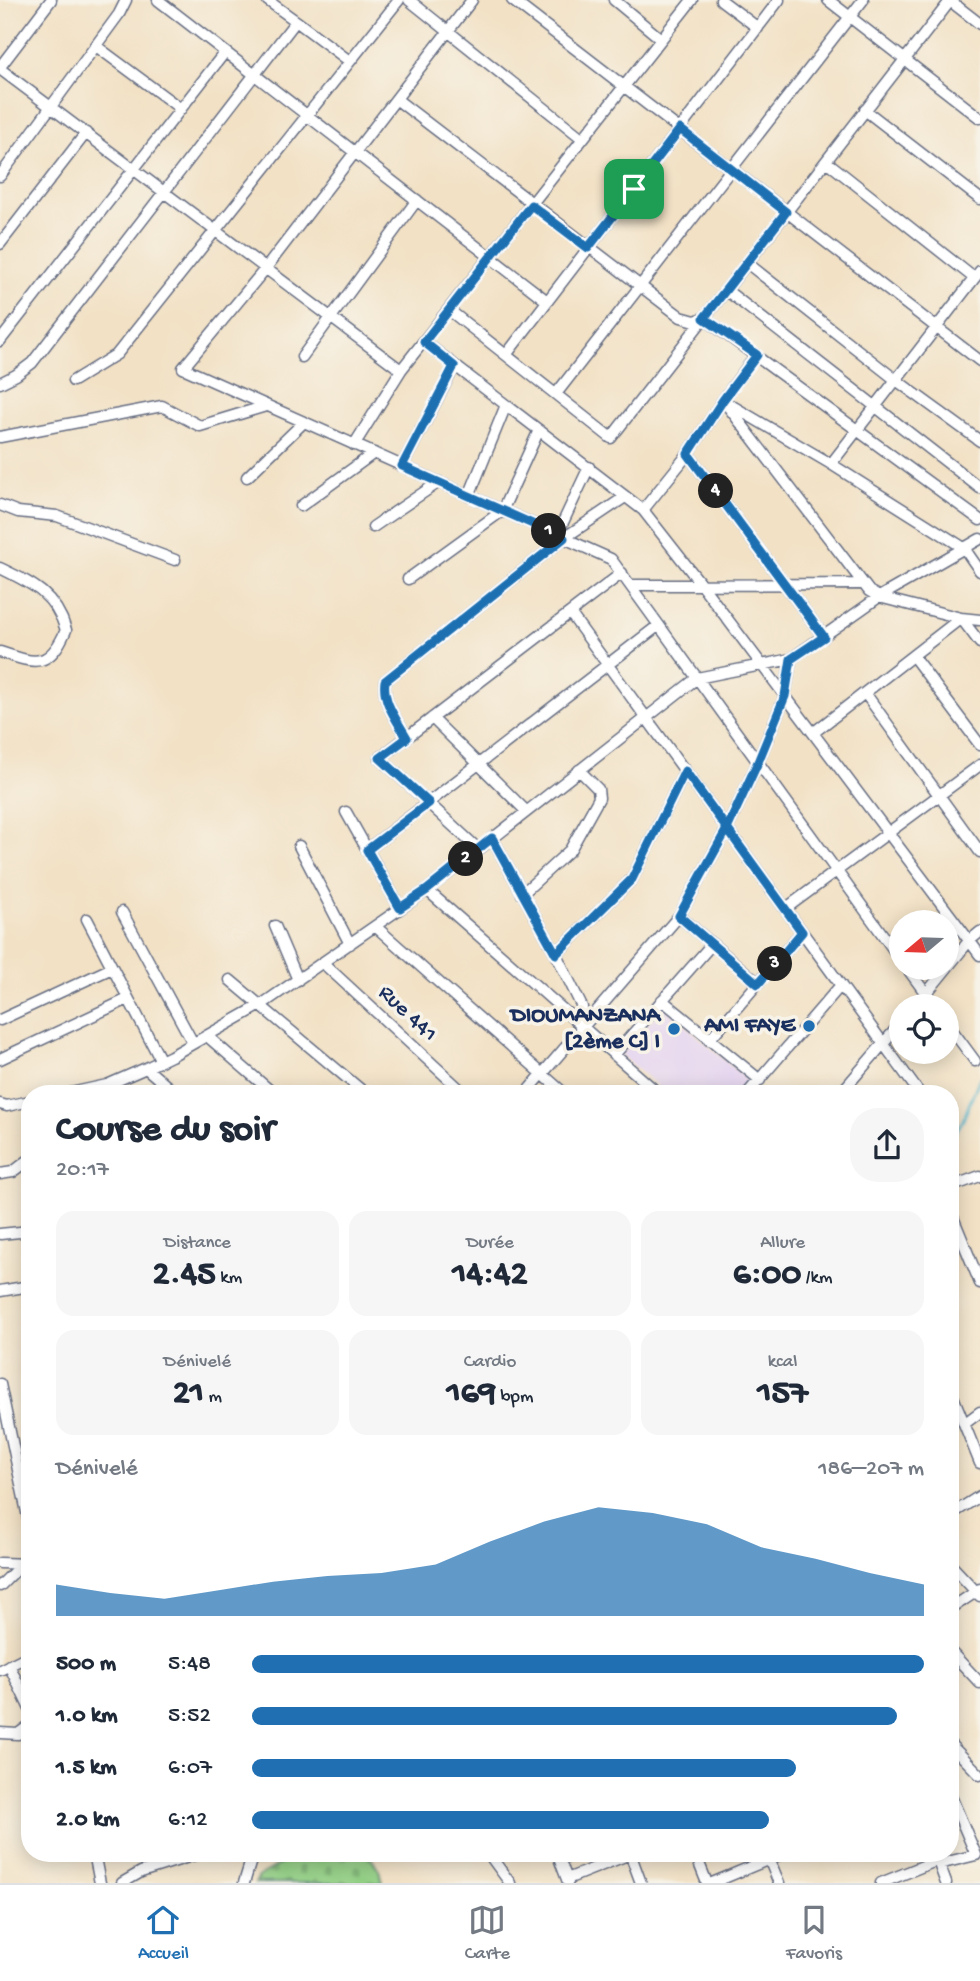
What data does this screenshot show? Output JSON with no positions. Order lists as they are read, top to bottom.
{
  "streets": {
    "street": ["Rue 441"]
  },
  "places": ["AMI FAYE", "DIOUMANZANA [2ème C] I"],
  "north": "left",
  "page": {
    "pins": [
      "4",
      "1",
      "2",
      "3"
    ],
    "heading": ["Course du soir", "20:17"],
    "stats": [
      ["Distance", "2.45 km"],
      ["Durée", "14:42"],
      ["Allure", "6:00 /km"],
      ["Dénivelé", "21 m"],
      ["Cardio", "169 bpm"],
      ["kcal", "157"]
    ],
    "chart": ["Dénivelé", "186–207 m"],
    "list": [
      {
        "name": "500 m",
        "note": "5:48"
      },
      {
        "name": "1.0 km",
        "note": "5:52"
      },
      {
        "name": "1.5 km",
        "note": "6:07"
      },
      {
        "name": "2.0 km",
        "note": "6:12"
      }
    ],
    "tabs": ["Accueil", "Carte", "Favoris"]
  }
}
